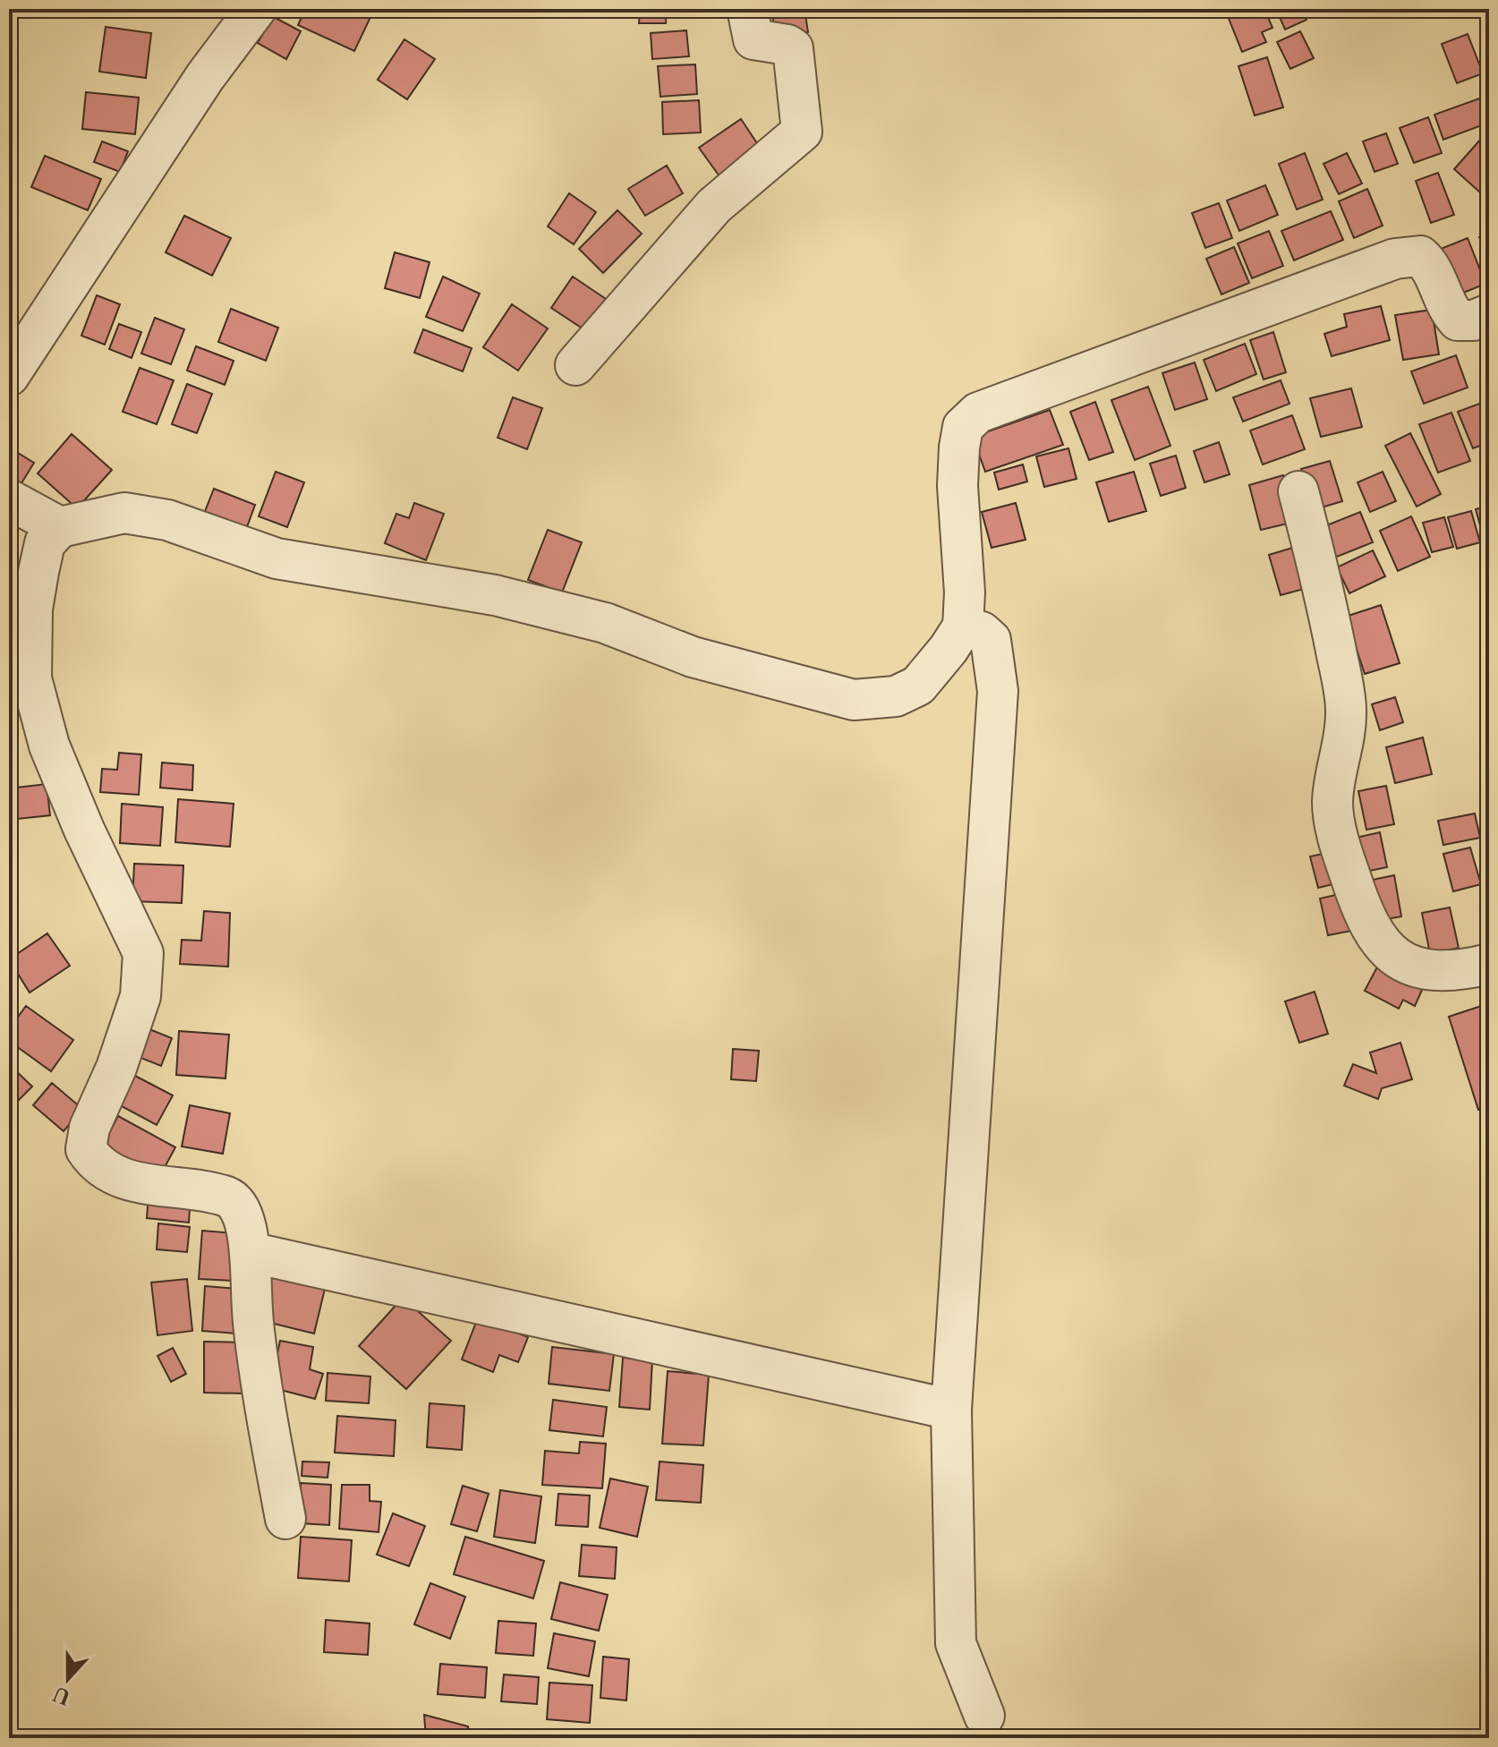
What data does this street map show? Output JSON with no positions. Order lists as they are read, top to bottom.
{
  "north": "bottom"
}
